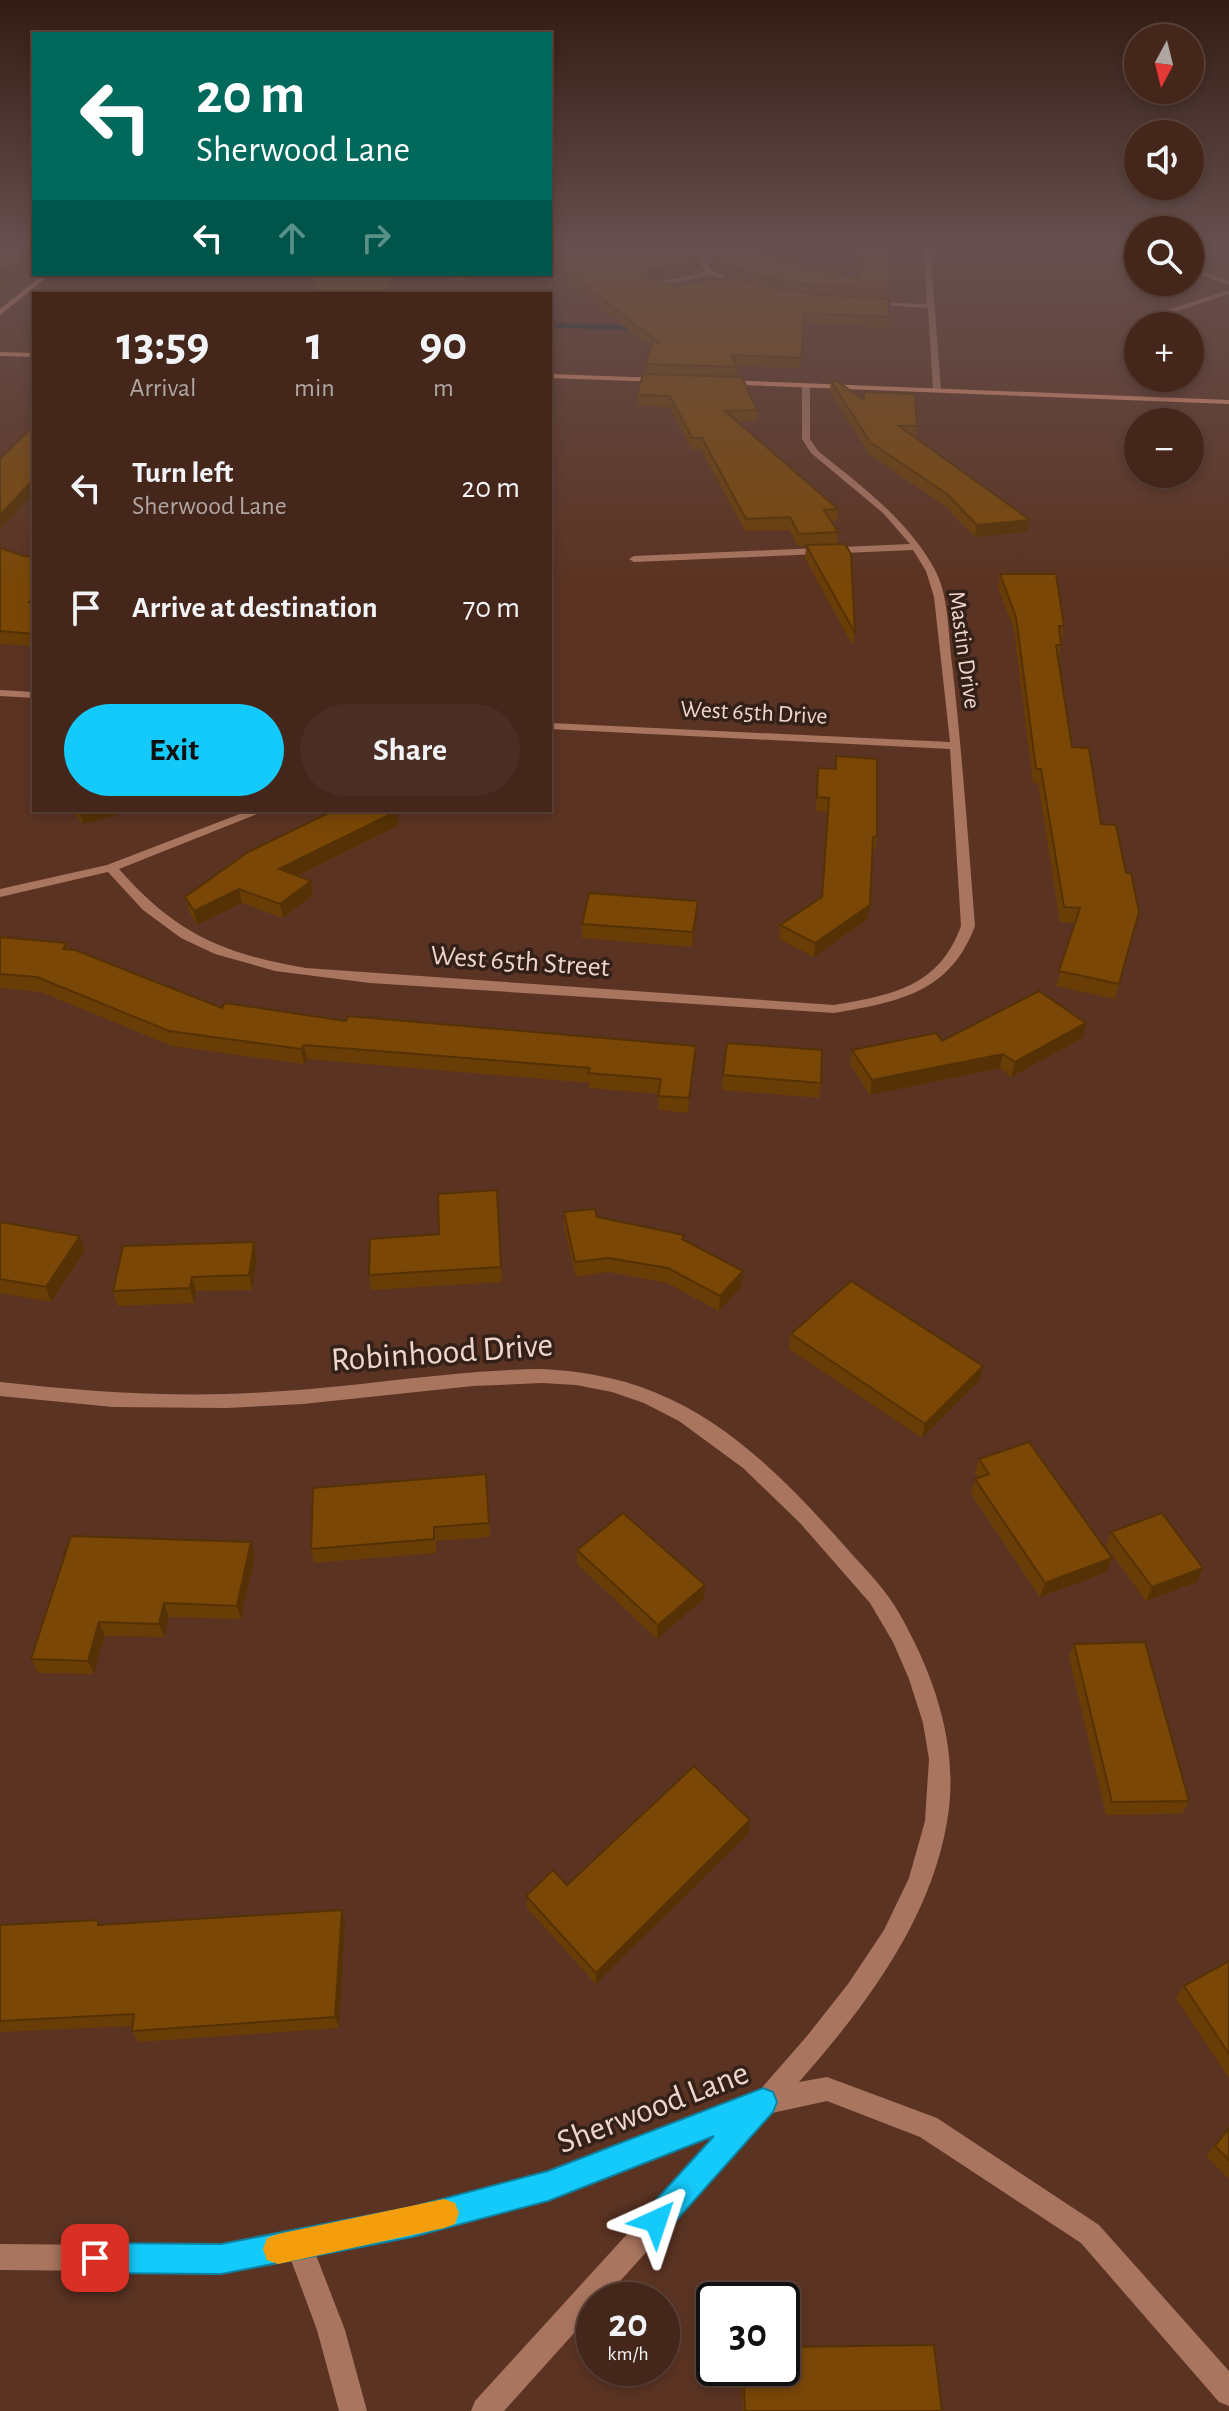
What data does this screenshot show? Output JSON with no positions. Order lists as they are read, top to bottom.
{
  "streets": {
    "street": [
      "Mastin Drive",
      "West 65th Drive",
      "West 65th Street",
      "Robinhood Drive",
      "Sherwood Lane"
    ]
  },
  "crossings": [
    ["Mastin Drive", "West 65th Drive"],
    ["Mastin Drive", "West 65th Street"],
    ["Robinhood Drive", "Sherwood Lane"]
  ],
  "north": "bottom",
  "page": {
    "map_buttons": ["+", "−"],
    "turn": ["20 m", "Sherwood Lane"],
    "eta": [
      "13:59",
      "Arrival",
      "1",
      "min",
      "90",
      "m"
    ],
    "list": [
      {
        "name": "Turn left",
        "note": "Sherwood Lane",
        "value": "20 m"
      },
      {
        "name": "Arrive at destination",
        "value": "70 m"
      }
    ],
    "buttons": ["Exit", "Share"],
    "speed": "20 km/h",
    "limit": "30"
  }
}
